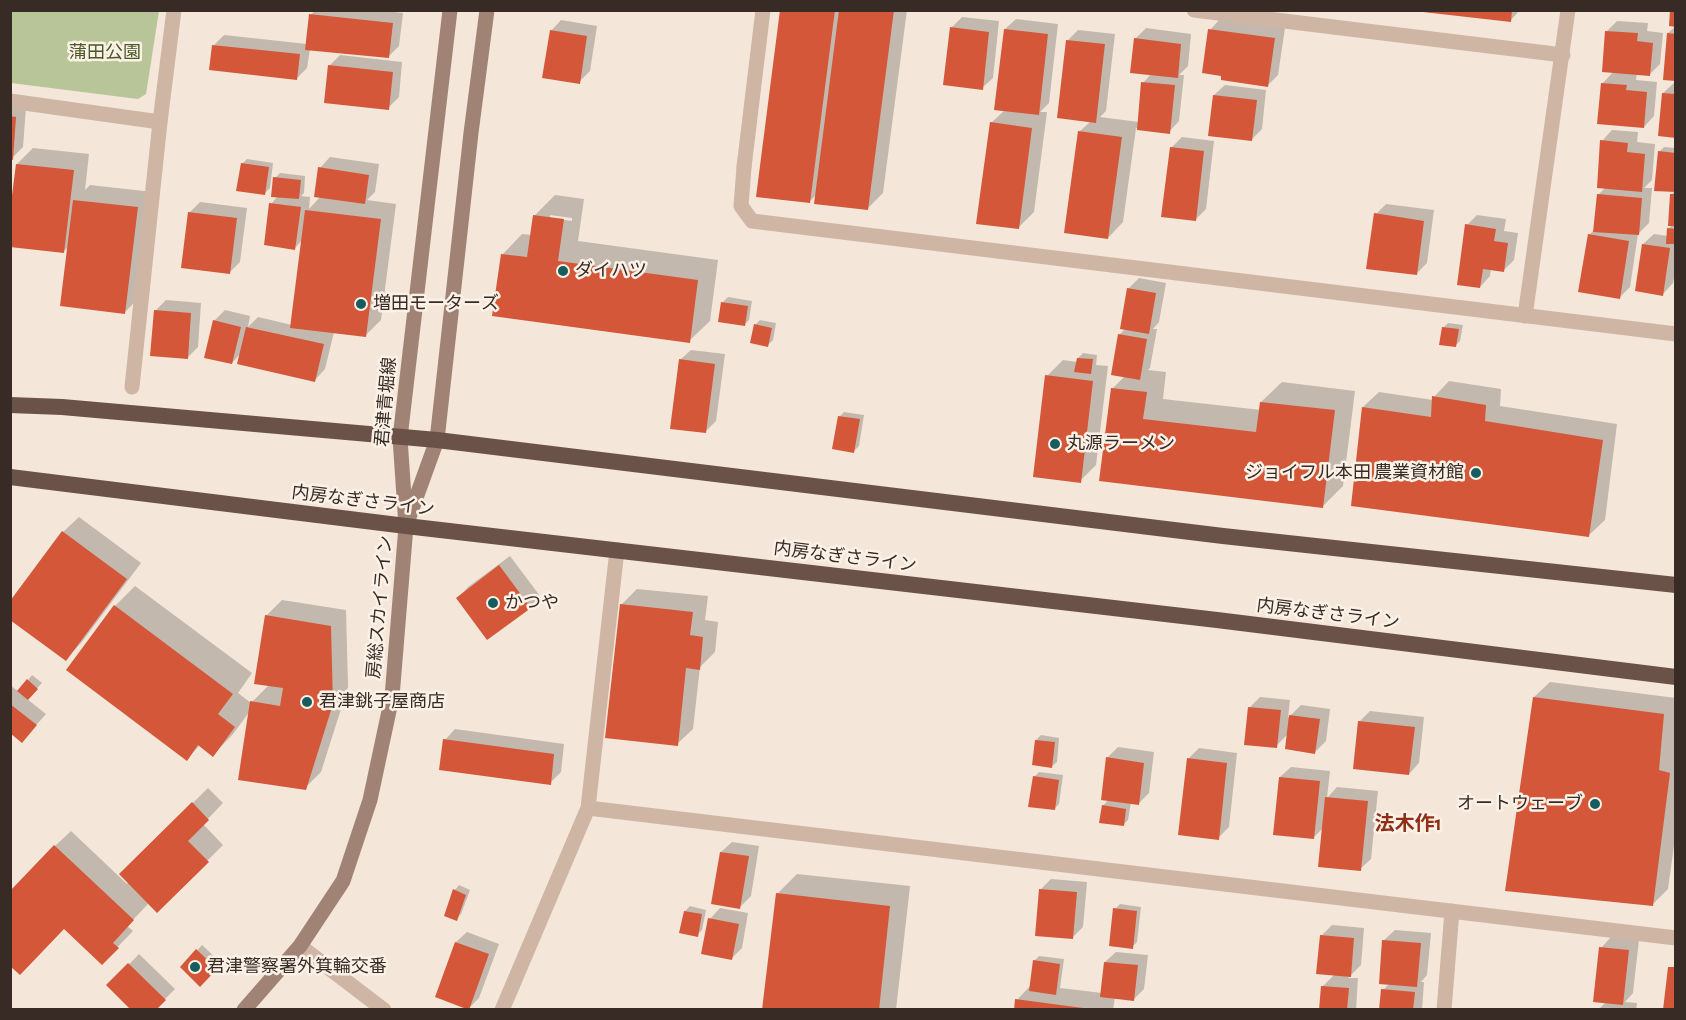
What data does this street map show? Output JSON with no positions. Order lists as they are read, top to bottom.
{
  "streets": {
    "highway": ["内房なぎさライン"],
    "main road": ["君津青堀線", "房総スカイライン"]
  },
  "crossings": [
    ["君津青堀線", "内房なぎさライン"],
    ["君津青堀線", "房総スカイライン"],
    ["内房なぎさライン", "房総スカイライン"]
  ],
  "districts": ["法木作1"],
  "parks": ["蒲田公園"],
  "places": [
    "ダイハツ",
    "増田モーターズ",
    "丸源ラーメン",
    "ジョイフル本田 農業資材館",
    "かつや",
    "君津銚子屋商店",
    "オートウェーブ",
    "君津警察署外箕輪交番"
  ]
}
